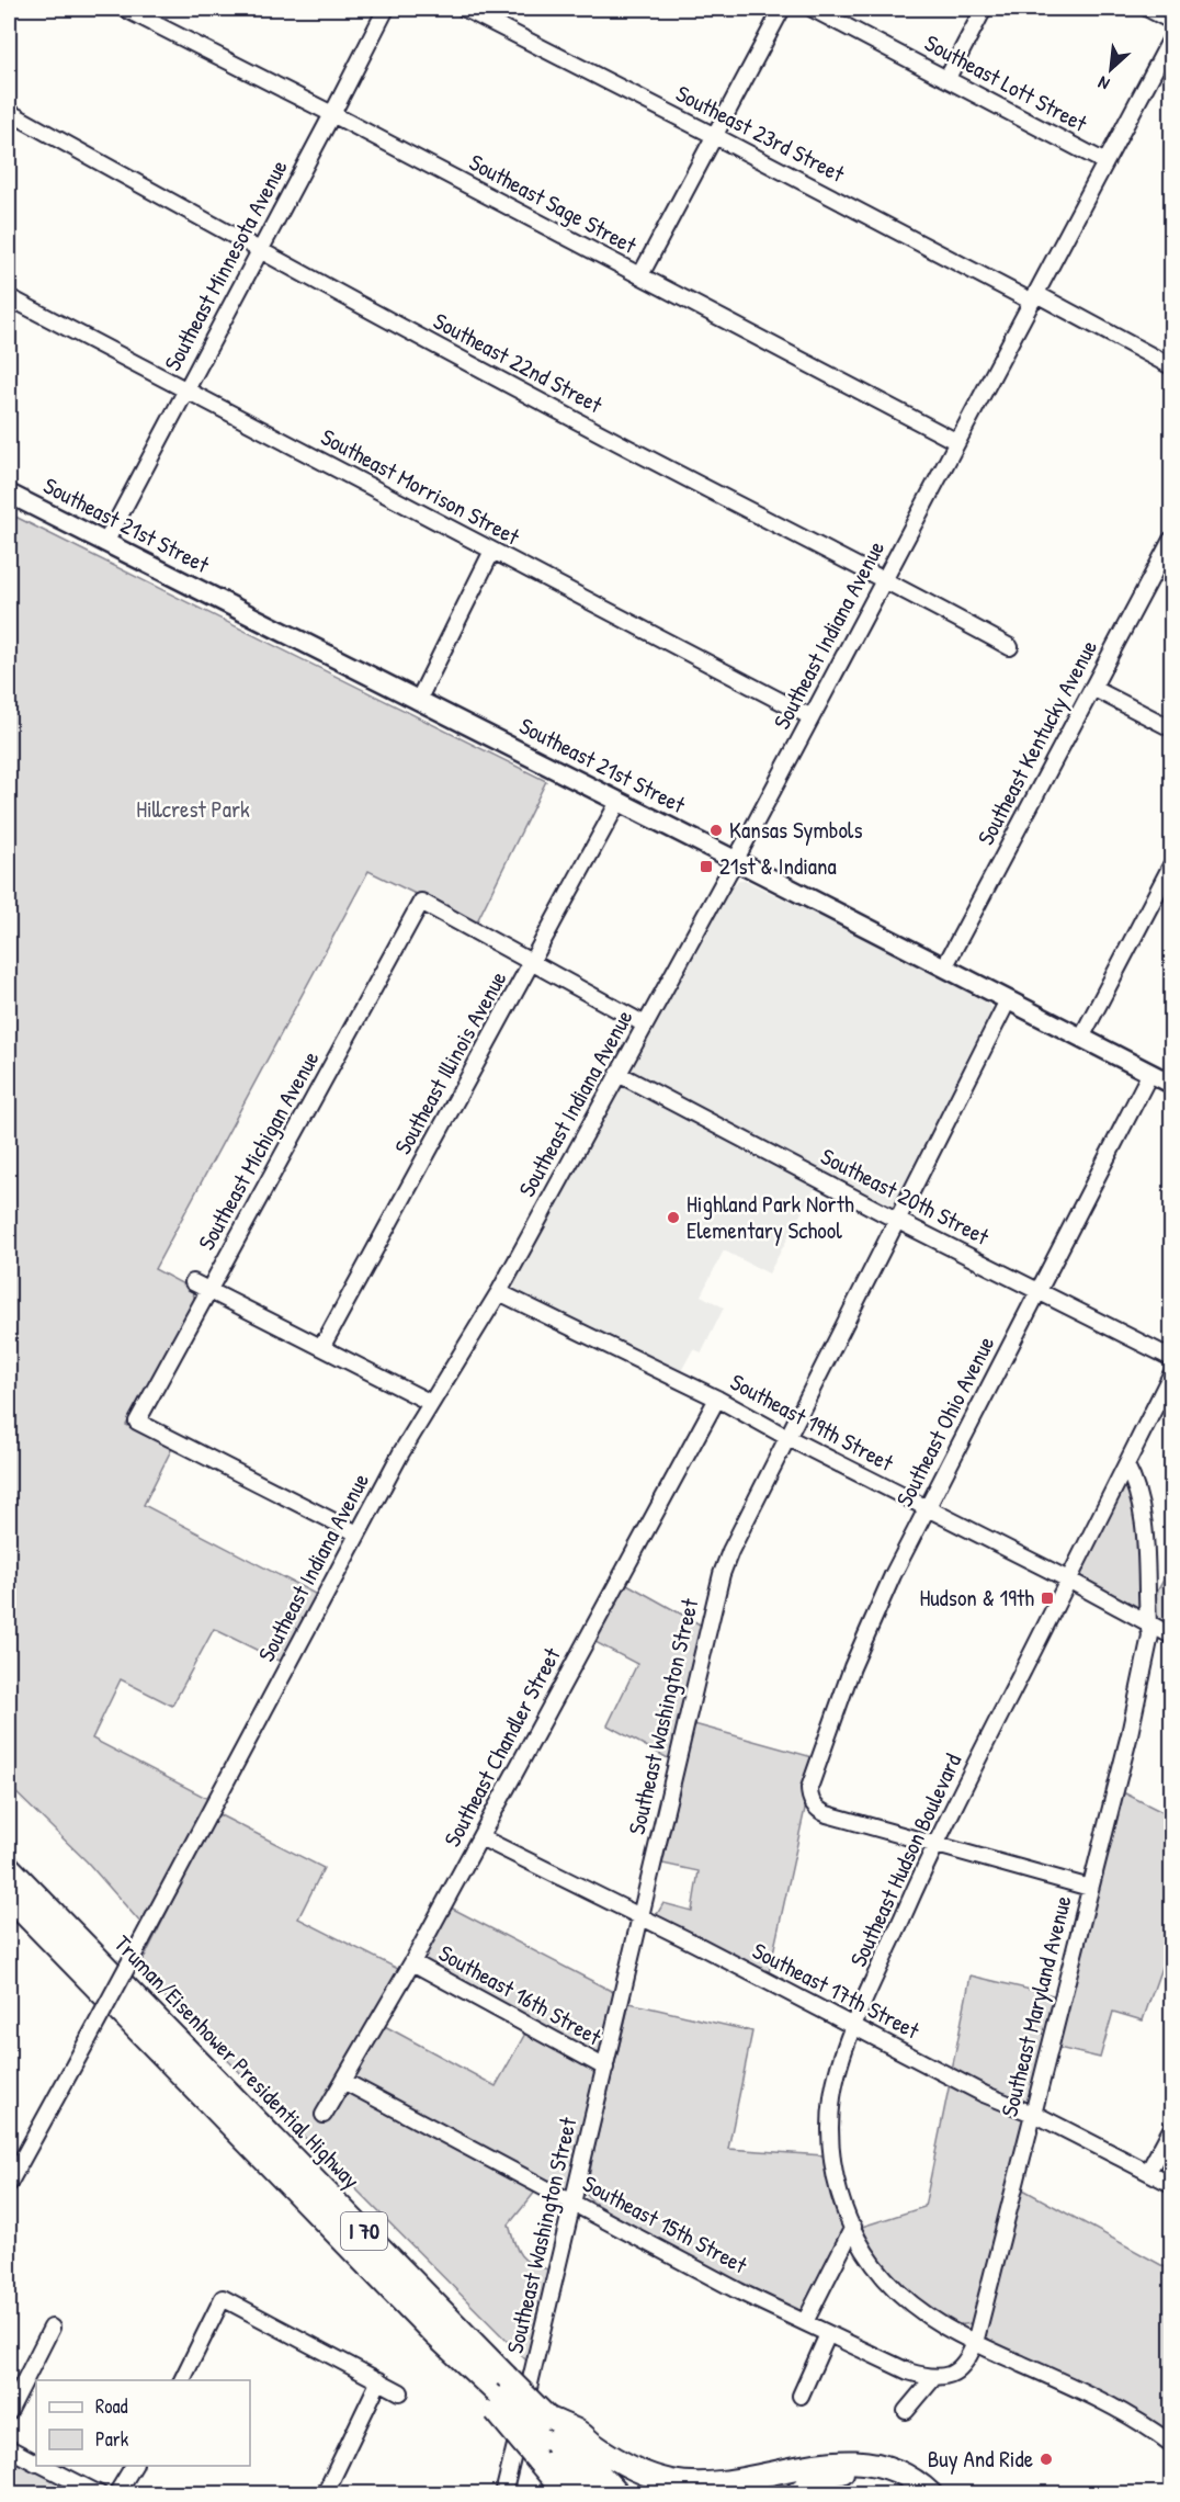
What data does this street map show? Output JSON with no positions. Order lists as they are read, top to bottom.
{
  "streets": {
    "highway": ["Truman/Eisenhower Presidential Highway", "I 70"],
    "main road": ["Southeast 21st Street"],
    "street": [
      "Southeast Lott Street",
      "Southeast 23rd Street",
      "Southeast Sage Street",
      "Southeast Minnesota Avenue",
      "Southeast 22nd Street",
      "Southeast Morrison Street",
      "Southeast Indiana Avenue",
      "Southeast Kentucky Avenue",
      "Southeast Illinois Avenue",
      "Southeast Michigan Avenue",
      "Southeast 20th Street",
      "Southeast Ohio Avenue",
      "Southeast 19th Street",
      "Southeast Washington Street",
      "Southeast Chandler Street",
      "Southeast Hudson Boulevard",
      "Southeast 17th Street",
      "Southeast 16th Street",
      "Southeast Maryland Avenue",
      "Southeast 15th Street"
    ]
  },
  "crossings": [
    ["Southeast Lott Street", "Southeast Indiana Avenue"],
    ["Southeast 23rd Street", "Southeast Indiana Avenue"],
    ["Southeast Sage Street", "Southeast Minnesota Avenue"],
    ["Southeast Sage Street", "Southeast Indiana Avenue"],
    ["Southeast Minnesota Avenue", "Southeast 22nd Street"],
    ["Southeast Minnesota Avenue", "Southeast Morrison Street"],
    ["Southeast Minnesota Avenue", "Southeast 21st Street"],
    ["Southeast 22nd Street", "Southeast Indiana Avenue"],
    ["Southeast Morrison Street", "Southeast Indiana Avenue"],
    ["Southeast 21st Street", "Southeast Indiana Avenue"],
    ["Southeast 21st Street", "Southeast Kentucky Avenue"],
    ["Southeast 21st Street", "Southeast Illinois Avenue"],
    ["Southeast 21st Street", "Southeast Ohio Avenue"],
    ["Southeast 21st Street", "Southeast Washington Street"],
    ["Southeast Indiana Avenue", "Southeast Michigan Avenue"],
    ["Southeast Indiana Avenue", "Southeast 20th Street"],
    ["Southeast Indiana Avenue", "Southeast 19th Street"],
    ["Southeast Illinois Avenue", "Southeast Michigan Avenue"],
    ["Southeast 20th Street", "Southeast Ohio Avenue"],
    ["Southeast 20th Street", "Southeast Washington Street"],
    ["Southeast Ohio Avenue", "Southeast 19th Street"],
    ["Southeast Ohio Avenue", "Southeast Hudson Boulevard"],
    ["Southeast 19th Street", "Southeast Washington Street"],
    ["Southeast 19th Street", "Southeast Chandler Street"],
    ["Southeast 19th Street", "Southeast Hudson Boulevard"],
    ["Southeast 19th Street", "Southeast Maryland Avenue"],
    ["Southeast Washington Street", "Southeast 17th Street"],
    ["Southeast Washington Street", "Southeast 16th Street"],
    ["Southeast Washington Street", "Southeast 15th Street"],
    ["Southeast Chandler Street", "Southeast 17th Street"],
    ["Southeast Chandler Street", "Southeast 16th Street"],
    ["Southeast Chandler Street", "Southeast 15th Street"],
    ["Southeast Hudson Boulevard", "Southeast 17th Street"],
    ["Southeast Hudson Boulevard", "Southeast Maryland Avenue"],
    ["Southeast 17th Street", "Southeast Maryland Avenue"],
    ["Southeast Maryland Avenue", "Southeast 15th Street"]
  ],
  "parks": ["Hillcrest Park"],
  "places": {
    "other": ["Kansas Symbols", "Highland Park North Elementary School", "Buy And Ride"],
    "transit": ["21st & Indiana", "Hudson & 19th"]
  },
  "legend": ["Road", "Park"],
  "north": "bottom left"
}
